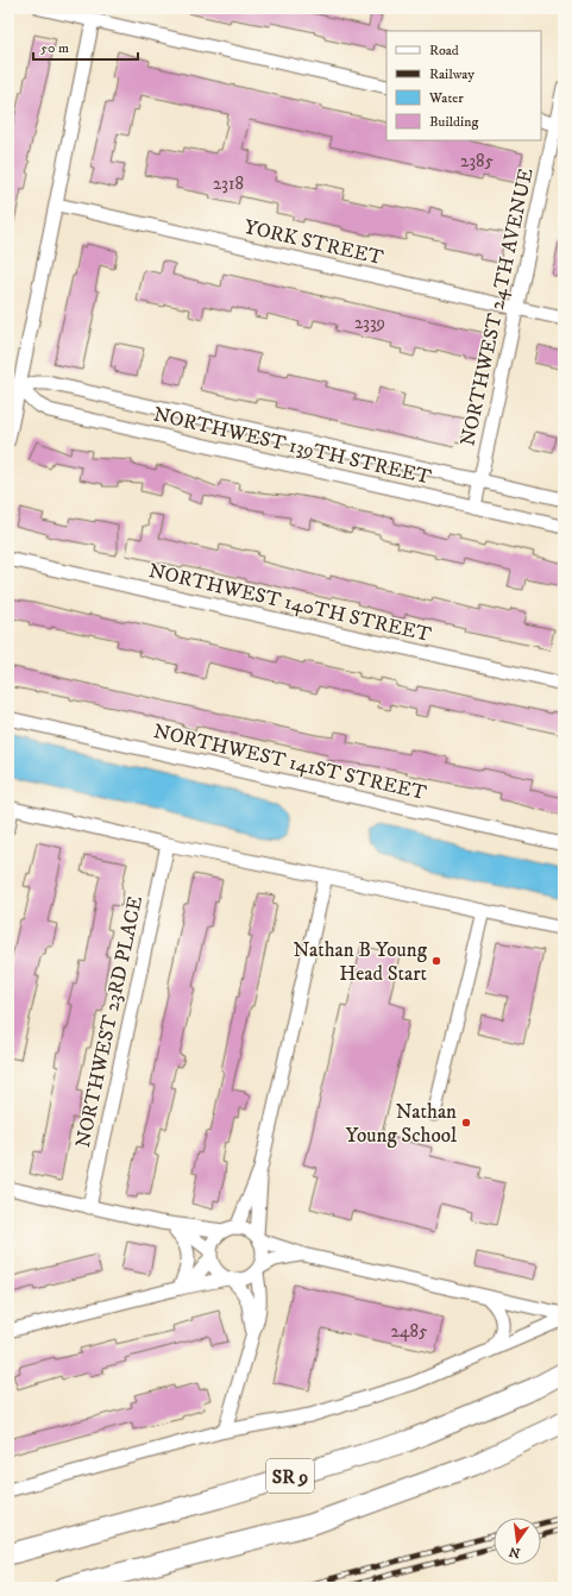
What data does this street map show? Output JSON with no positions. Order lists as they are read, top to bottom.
{
  "streets": {
    "main road": ["SR 9"],
    "street": [
      "YORK STREET",
      "NORTHWEST 24TH AVENUE",
      "NORTHWEST 139TH STREET",
      "NORTHWEST 140TH STREET",
      "NORTHWEST 141ST STREET",
      "NORTHWEST 23RD PLACE"
    ]
  },
  "crossings": [
    ["YORK STREET", "NORTHWEST 24TH AVENUE"],
    ["NORTHWEST 24TH AVENUE", "NORTHWEST 139TH STREET"]
  ],
  "places": ["Nathan B Young Head Start", "Nathan Young School"],
  "house_numbers": [
    "2385",
    "2318",
    "2339",
    "2485"
  ],
  "legend": [
    "Road",
    "Railway",
    "Water",
    "Building"
  ],
  "scale_bar": "50 m",
  "north": "bottom"
}
